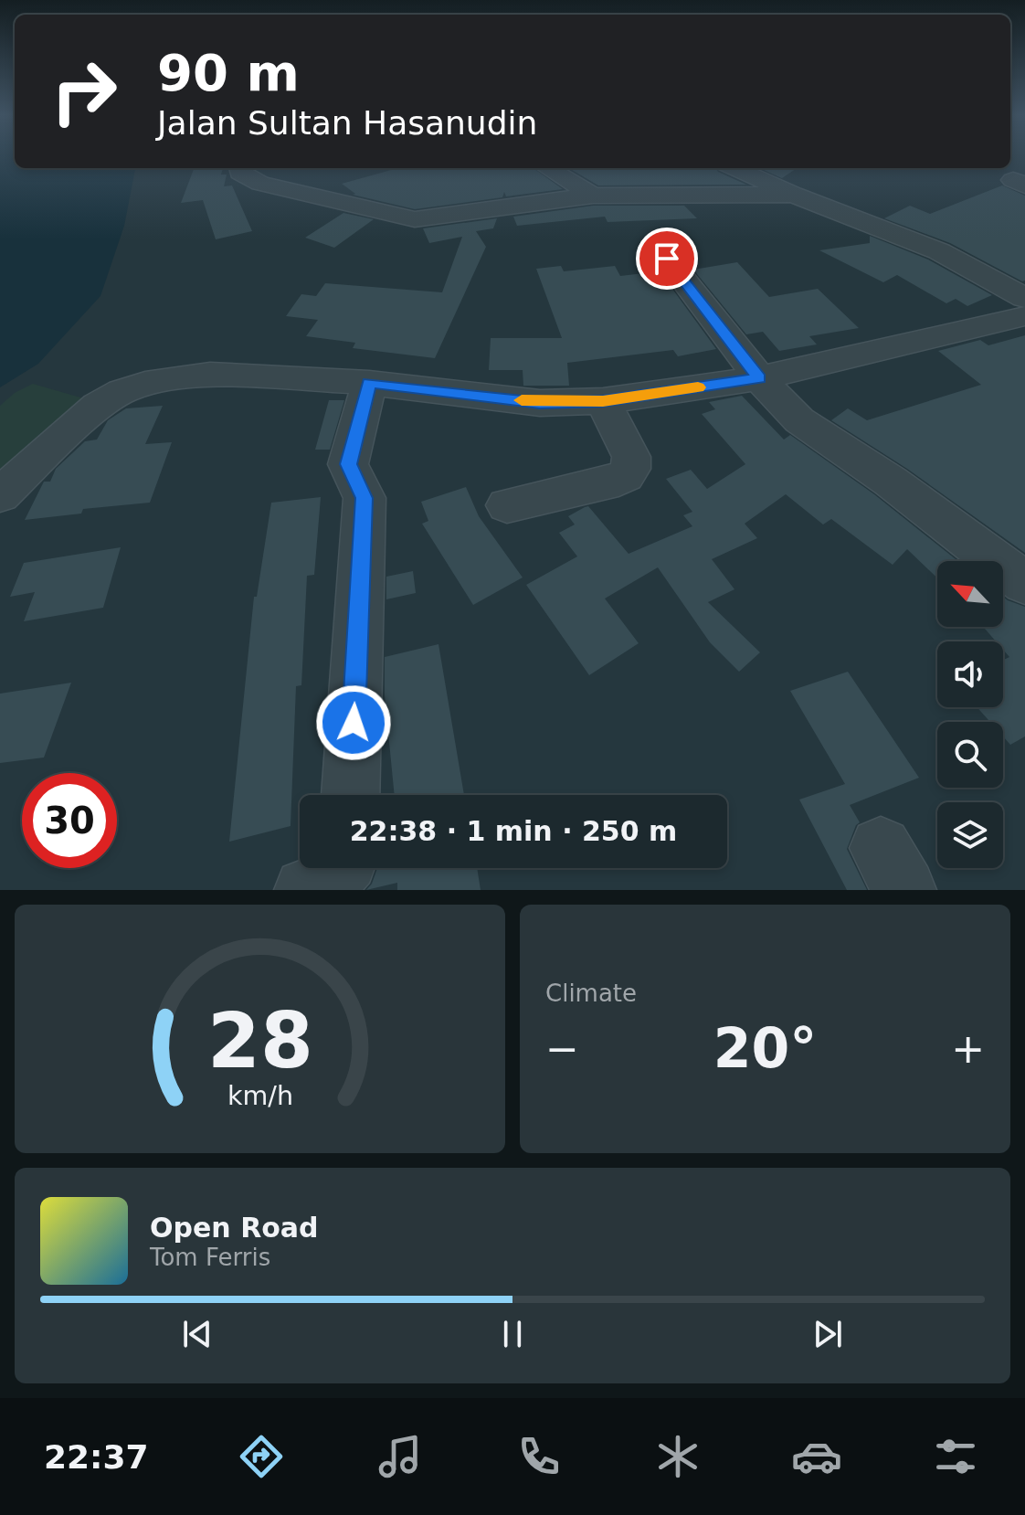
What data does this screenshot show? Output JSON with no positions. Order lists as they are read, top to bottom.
{
  "north": "top left",
  "page": {
    "turn": ["90 m", "Jalan Sultan Hasanudin"],
    "limit": "30",
    "trip": "22:38 · 1 min · 250 m",
    "tile": "Climate",
    "heat": ["−", "20°", "+"],
    "song": ["Open Road", "Tom Ferris"],
    "tabs": "22:37",
    "gauge": ["28", "km/h"]
  }
}
